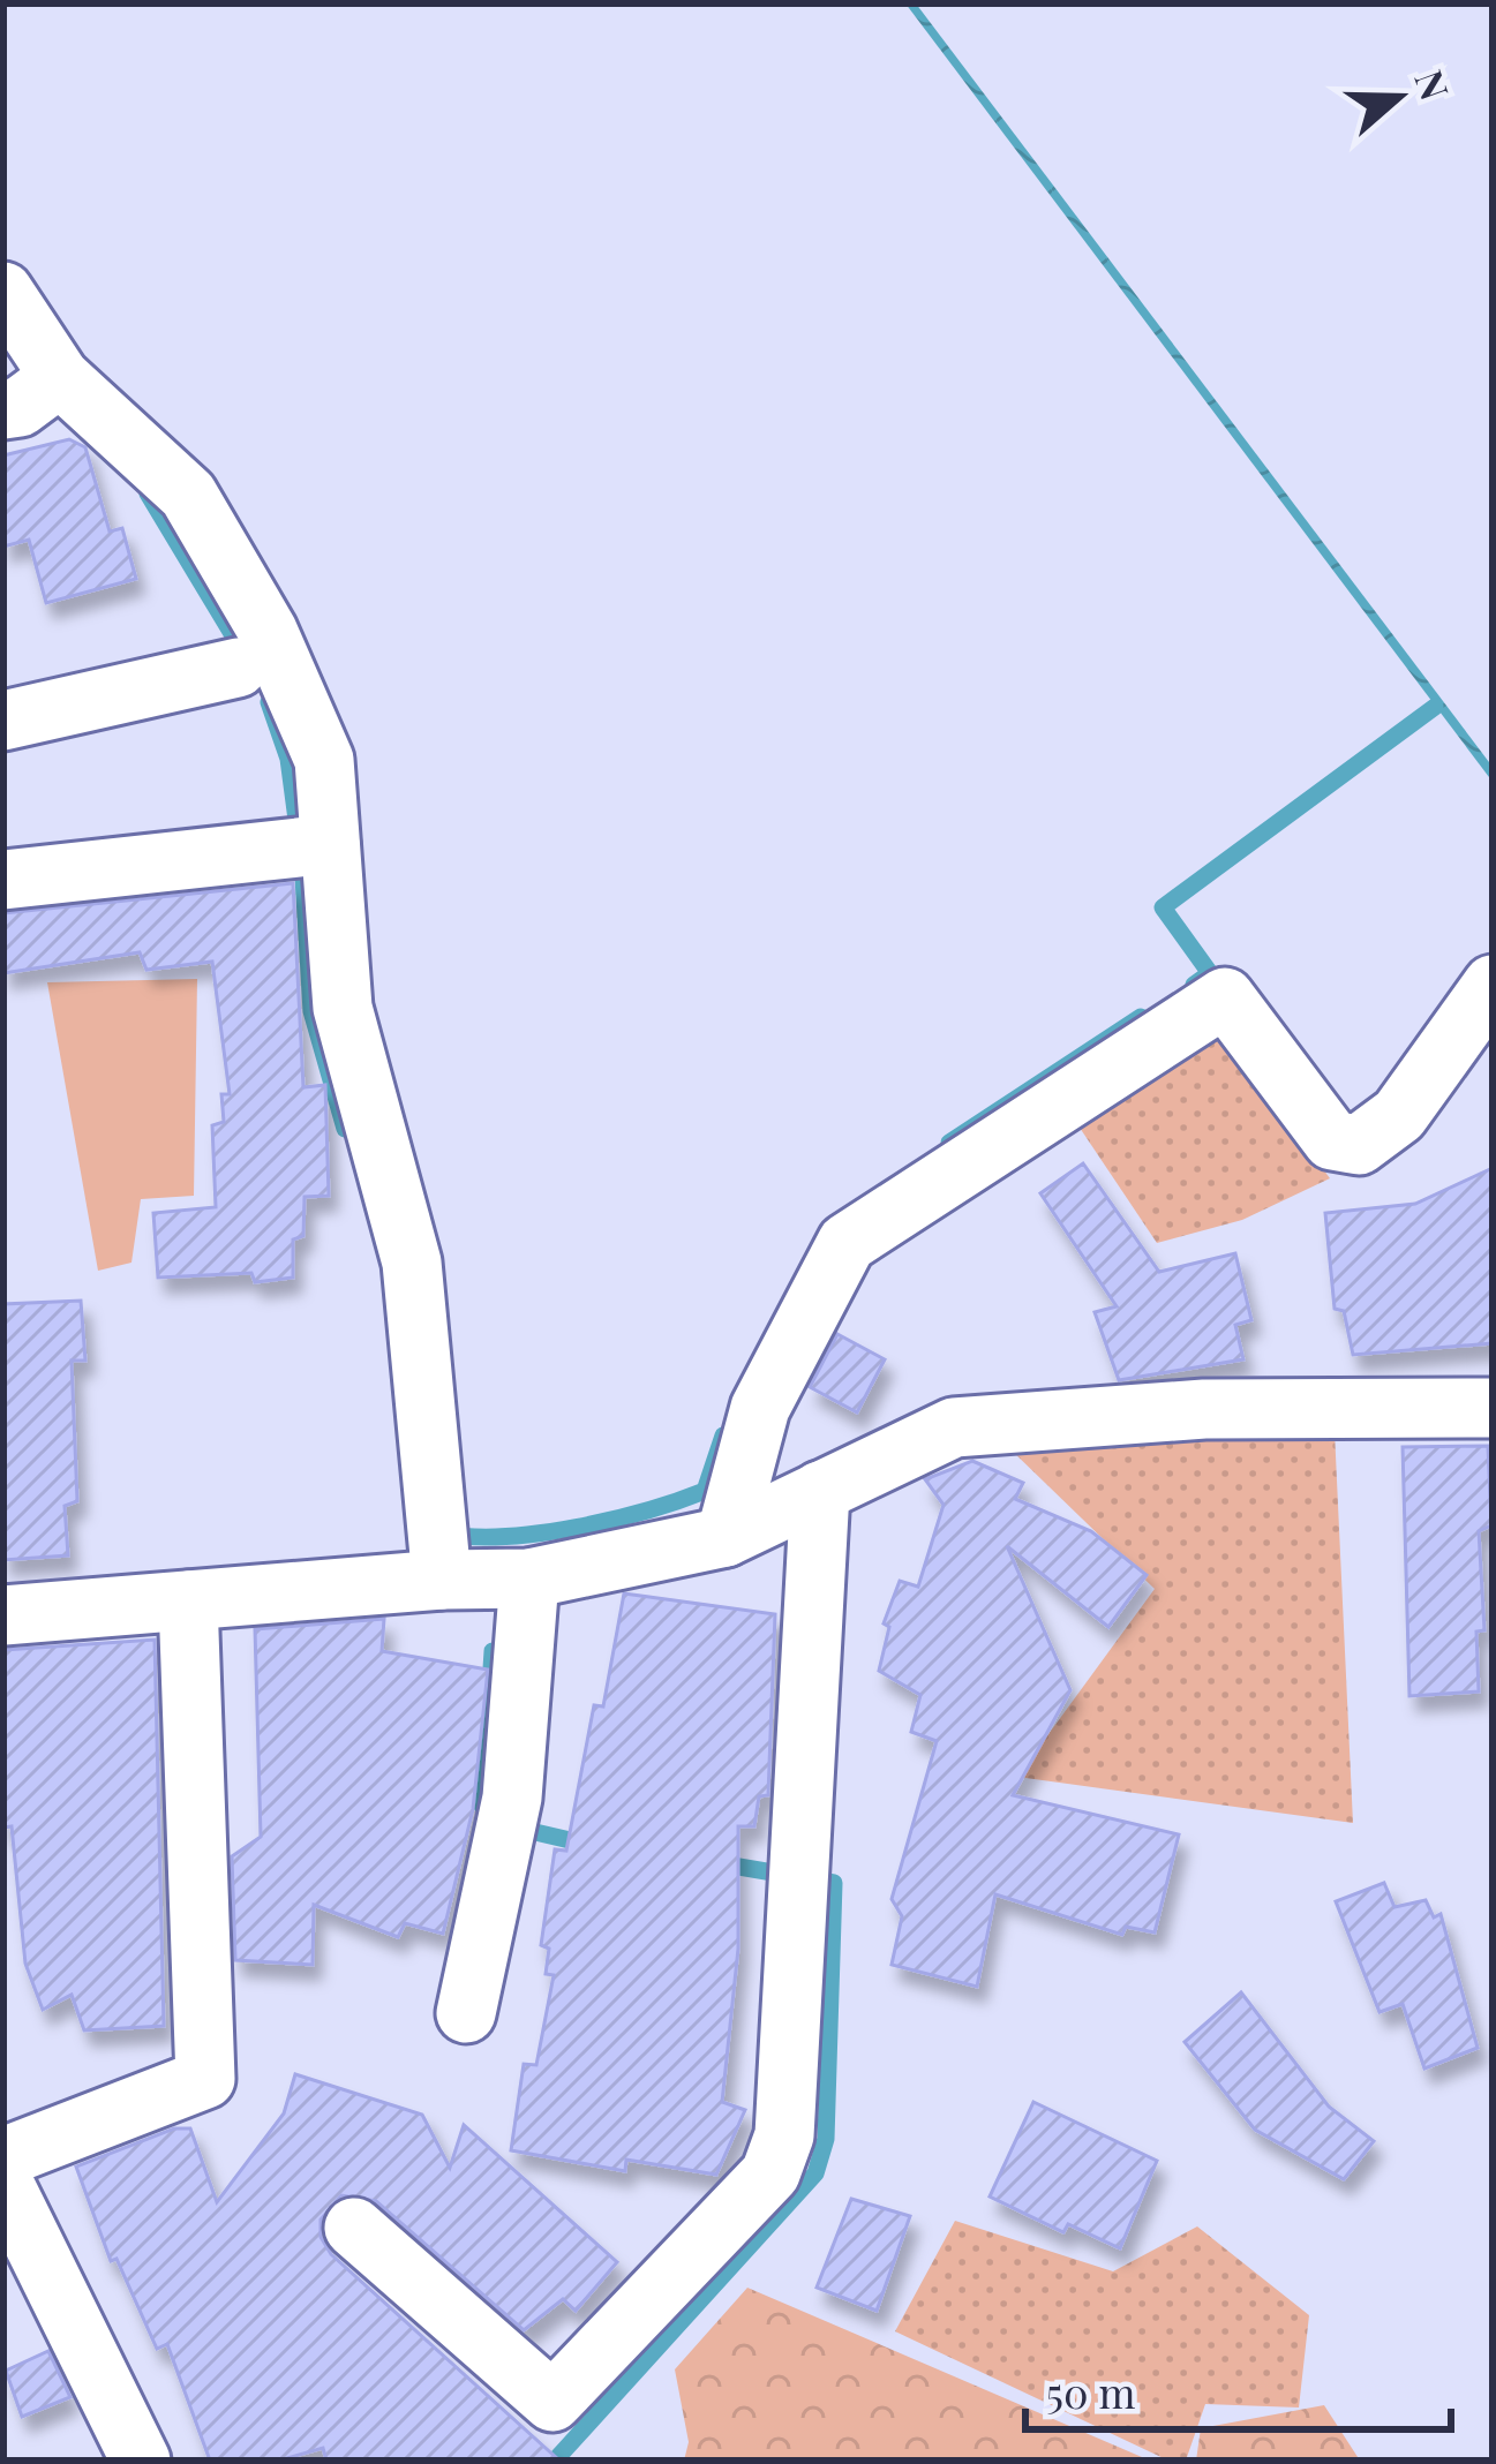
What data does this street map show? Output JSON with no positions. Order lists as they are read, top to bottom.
{
  "scale_bar": "50 m",
  "north": "right"
}
